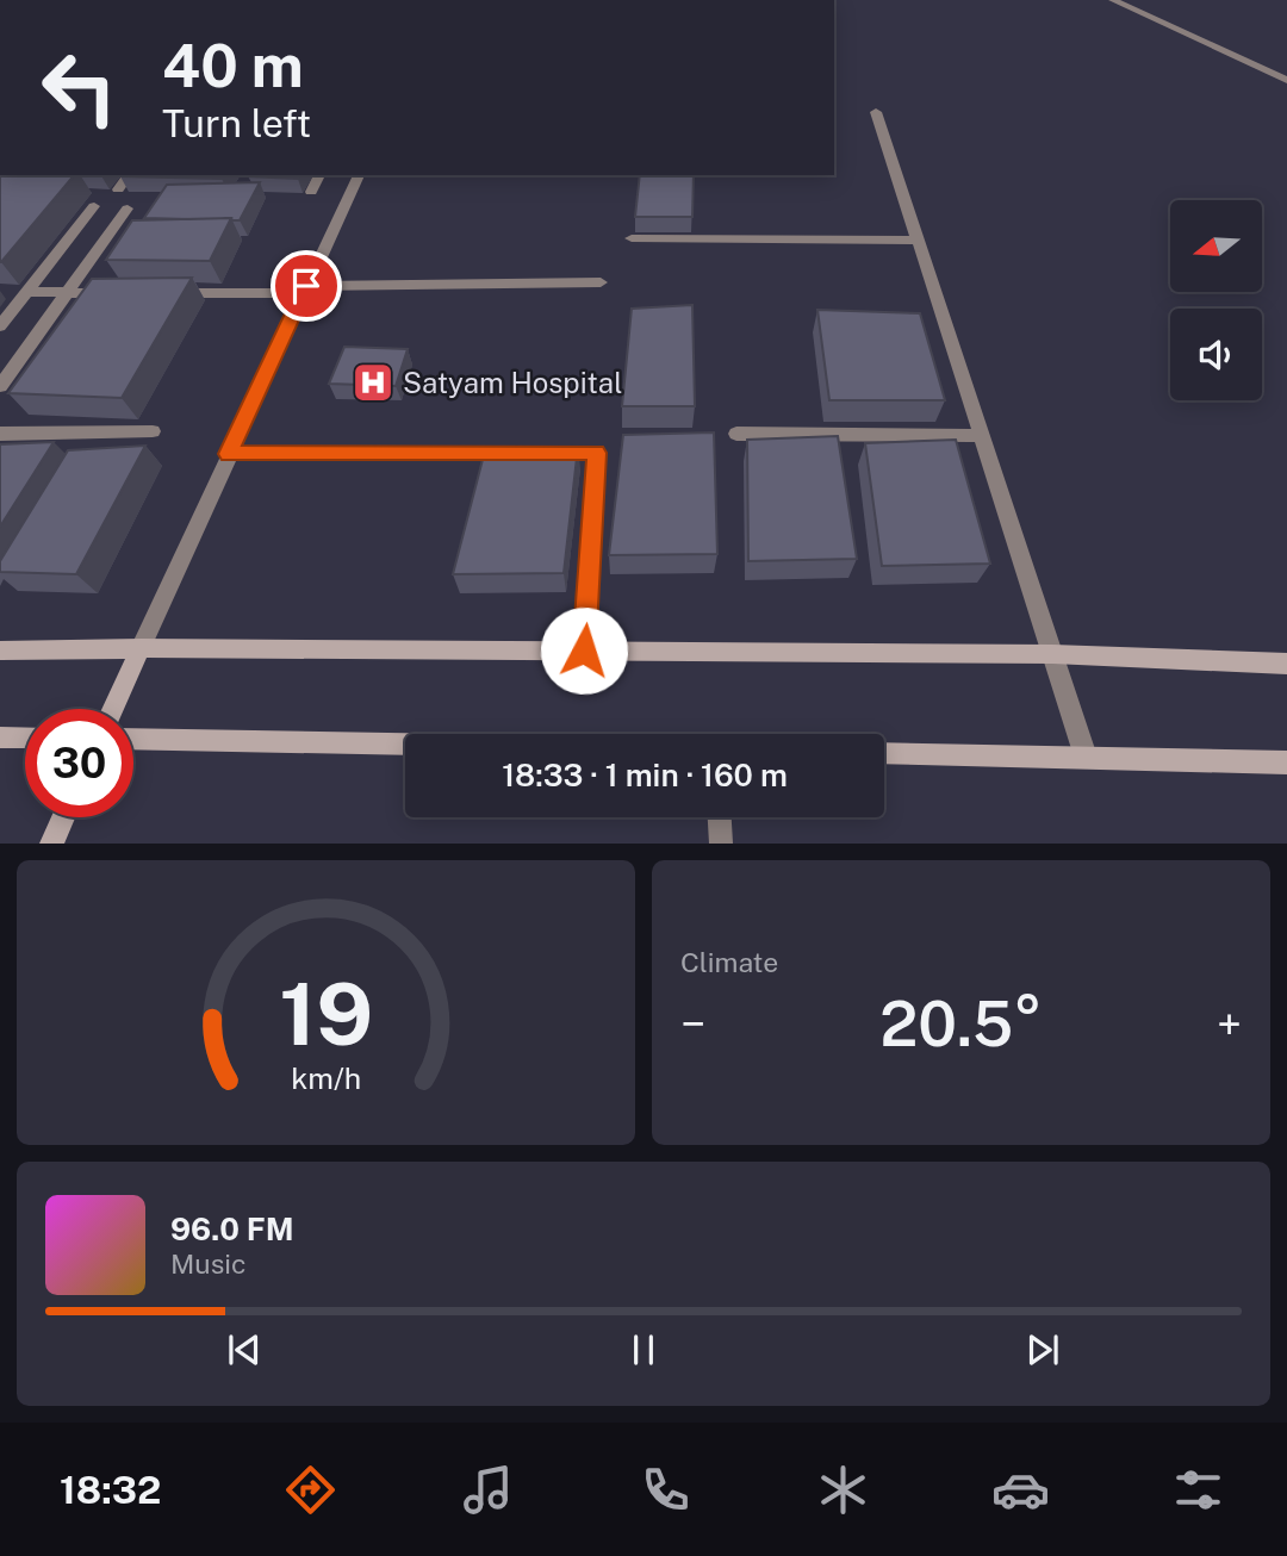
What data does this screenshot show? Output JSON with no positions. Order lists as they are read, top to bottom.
{
  "places": {
    "hospital": ["Satyam Hospital"]
  },
  "north": "left",
  "page": {
    "turn": ["40 m", "Turn left"],
    "limit": "30",
    "trip": "18:33 · 1 min · 160 m",
    "tile": "Climate",
    "heat": ["−", "20.5°", "+"],
    "song": ["96.0 FM", "Music"],
    "tabs": "18:32",
    "gauge": ["19", "km/h"]
  }
}
